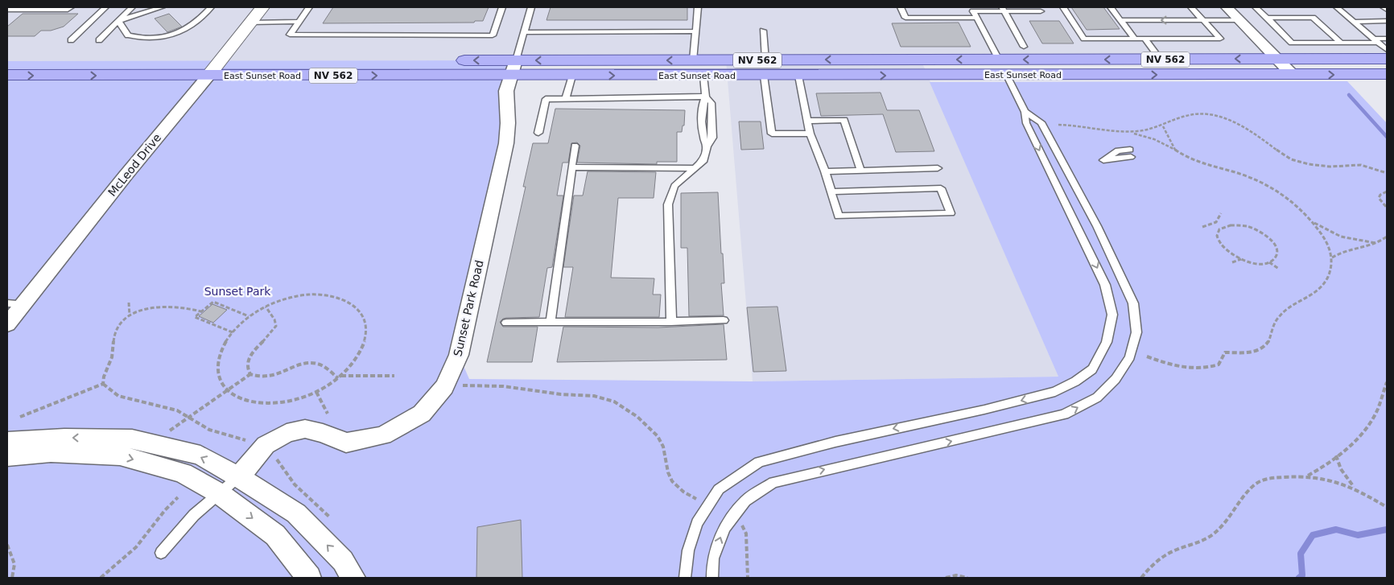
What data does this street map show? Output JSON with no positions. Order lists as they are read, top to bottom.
{
  "streets": {
    "main road": ["NV 562", "East Sunset Road"],
    "street": ["McLeod Drive", "Sunset Park Road"]
  },
  "crossings": [
    ["East Sunset Road", "McLeod Drive"],
    ["East Sunset Road", "Sunset Park Road"]
  ],
  "parks": ["Sunset Park"]
}
